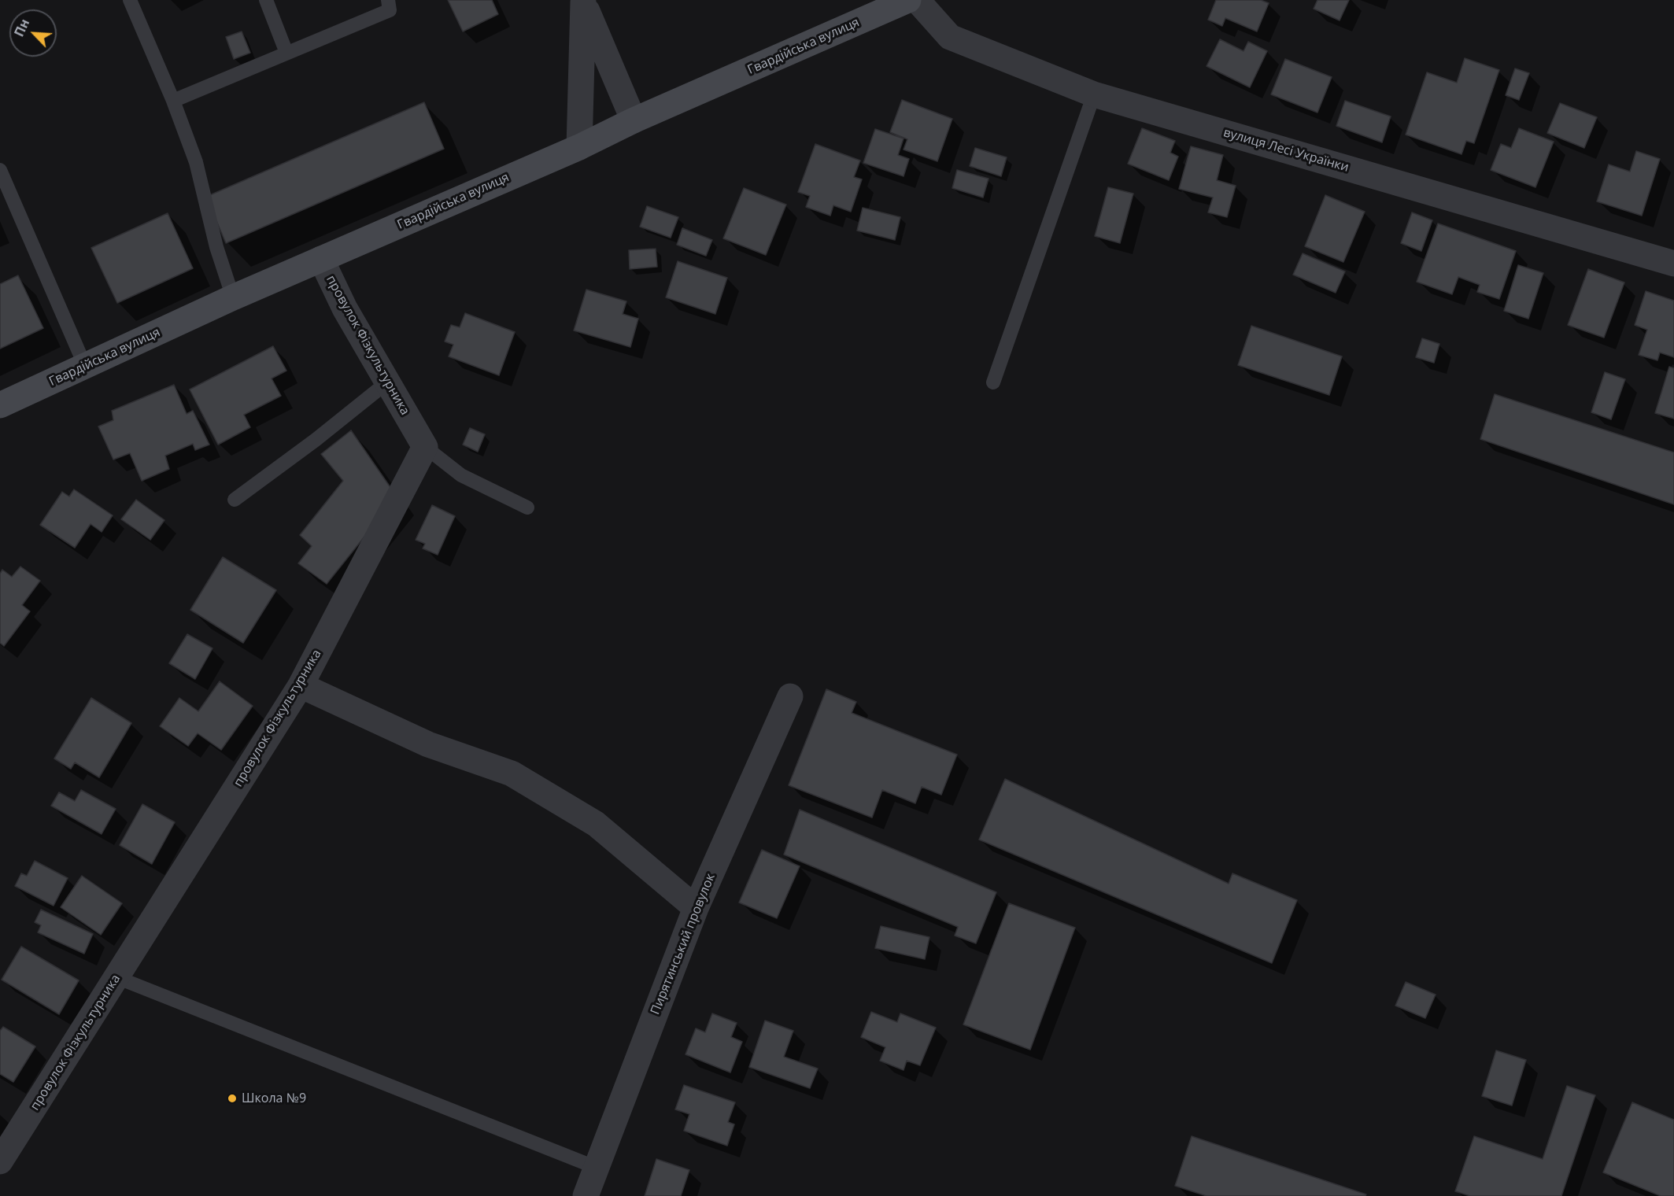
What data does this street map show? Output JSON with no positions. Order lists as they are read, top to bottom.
{
  "streets": {
    "main road": ["Гвардійська вулиця"],
    "street": ["вулиця Лесі Українки", "провулок Фізкультурника", "Пирятинський провулок"]
  },
  "crossings": [
    ["Гвардійська вулиця", "провулок Фізкультурника"]
  ],
  "places": ["Школа №9"],
  "north": "top left"
}
